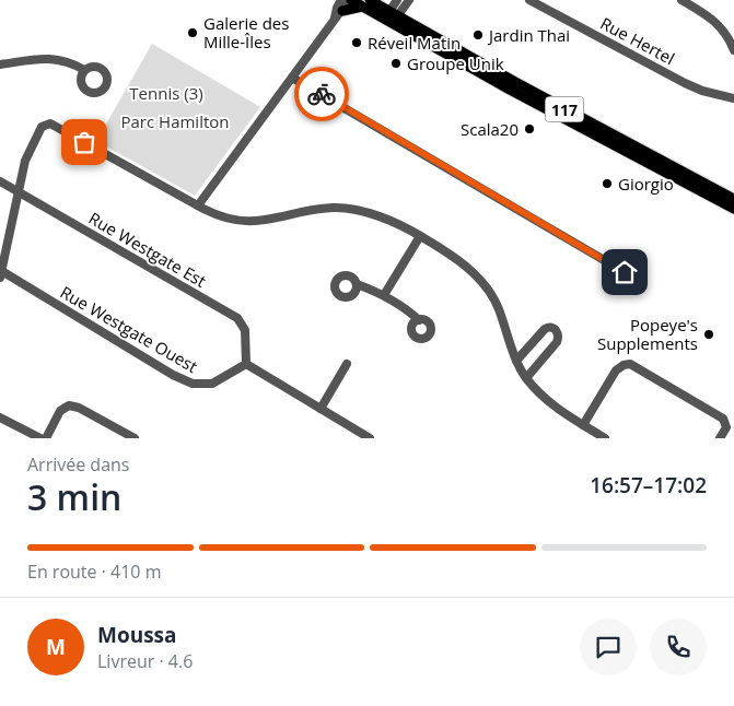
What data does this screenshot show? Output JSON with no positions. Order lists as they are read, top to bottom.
{
  "streets": {
    "main road": ["117"],
    "street": ["Rue Hertel", "Rue Westgate Est", "Rue Westgate Ouest"]
  },
  "crossings": [
    ["Rue Westgate Est", "Rue Westgate Ouest"]
  ],
  "parks": ["Tennis (3)", "Parc Hamilton"],
  "places": [
    "Galerie des Mille-Îles",
    "Jardin Thai",
    "Réveil Matin",
    "Groupe Unik",
    "Scala20",
    "Giorgio",
    "Popeye's Supplements"
  ],
  "page": {
    "heading": ["3 min", "Arrivée dans", "16:57–17:02"],
    "panel": ["Moussa", "Livreur · 4.6"],
    "bar": "En route · 410 m",
    "round": "M"
  }
}
